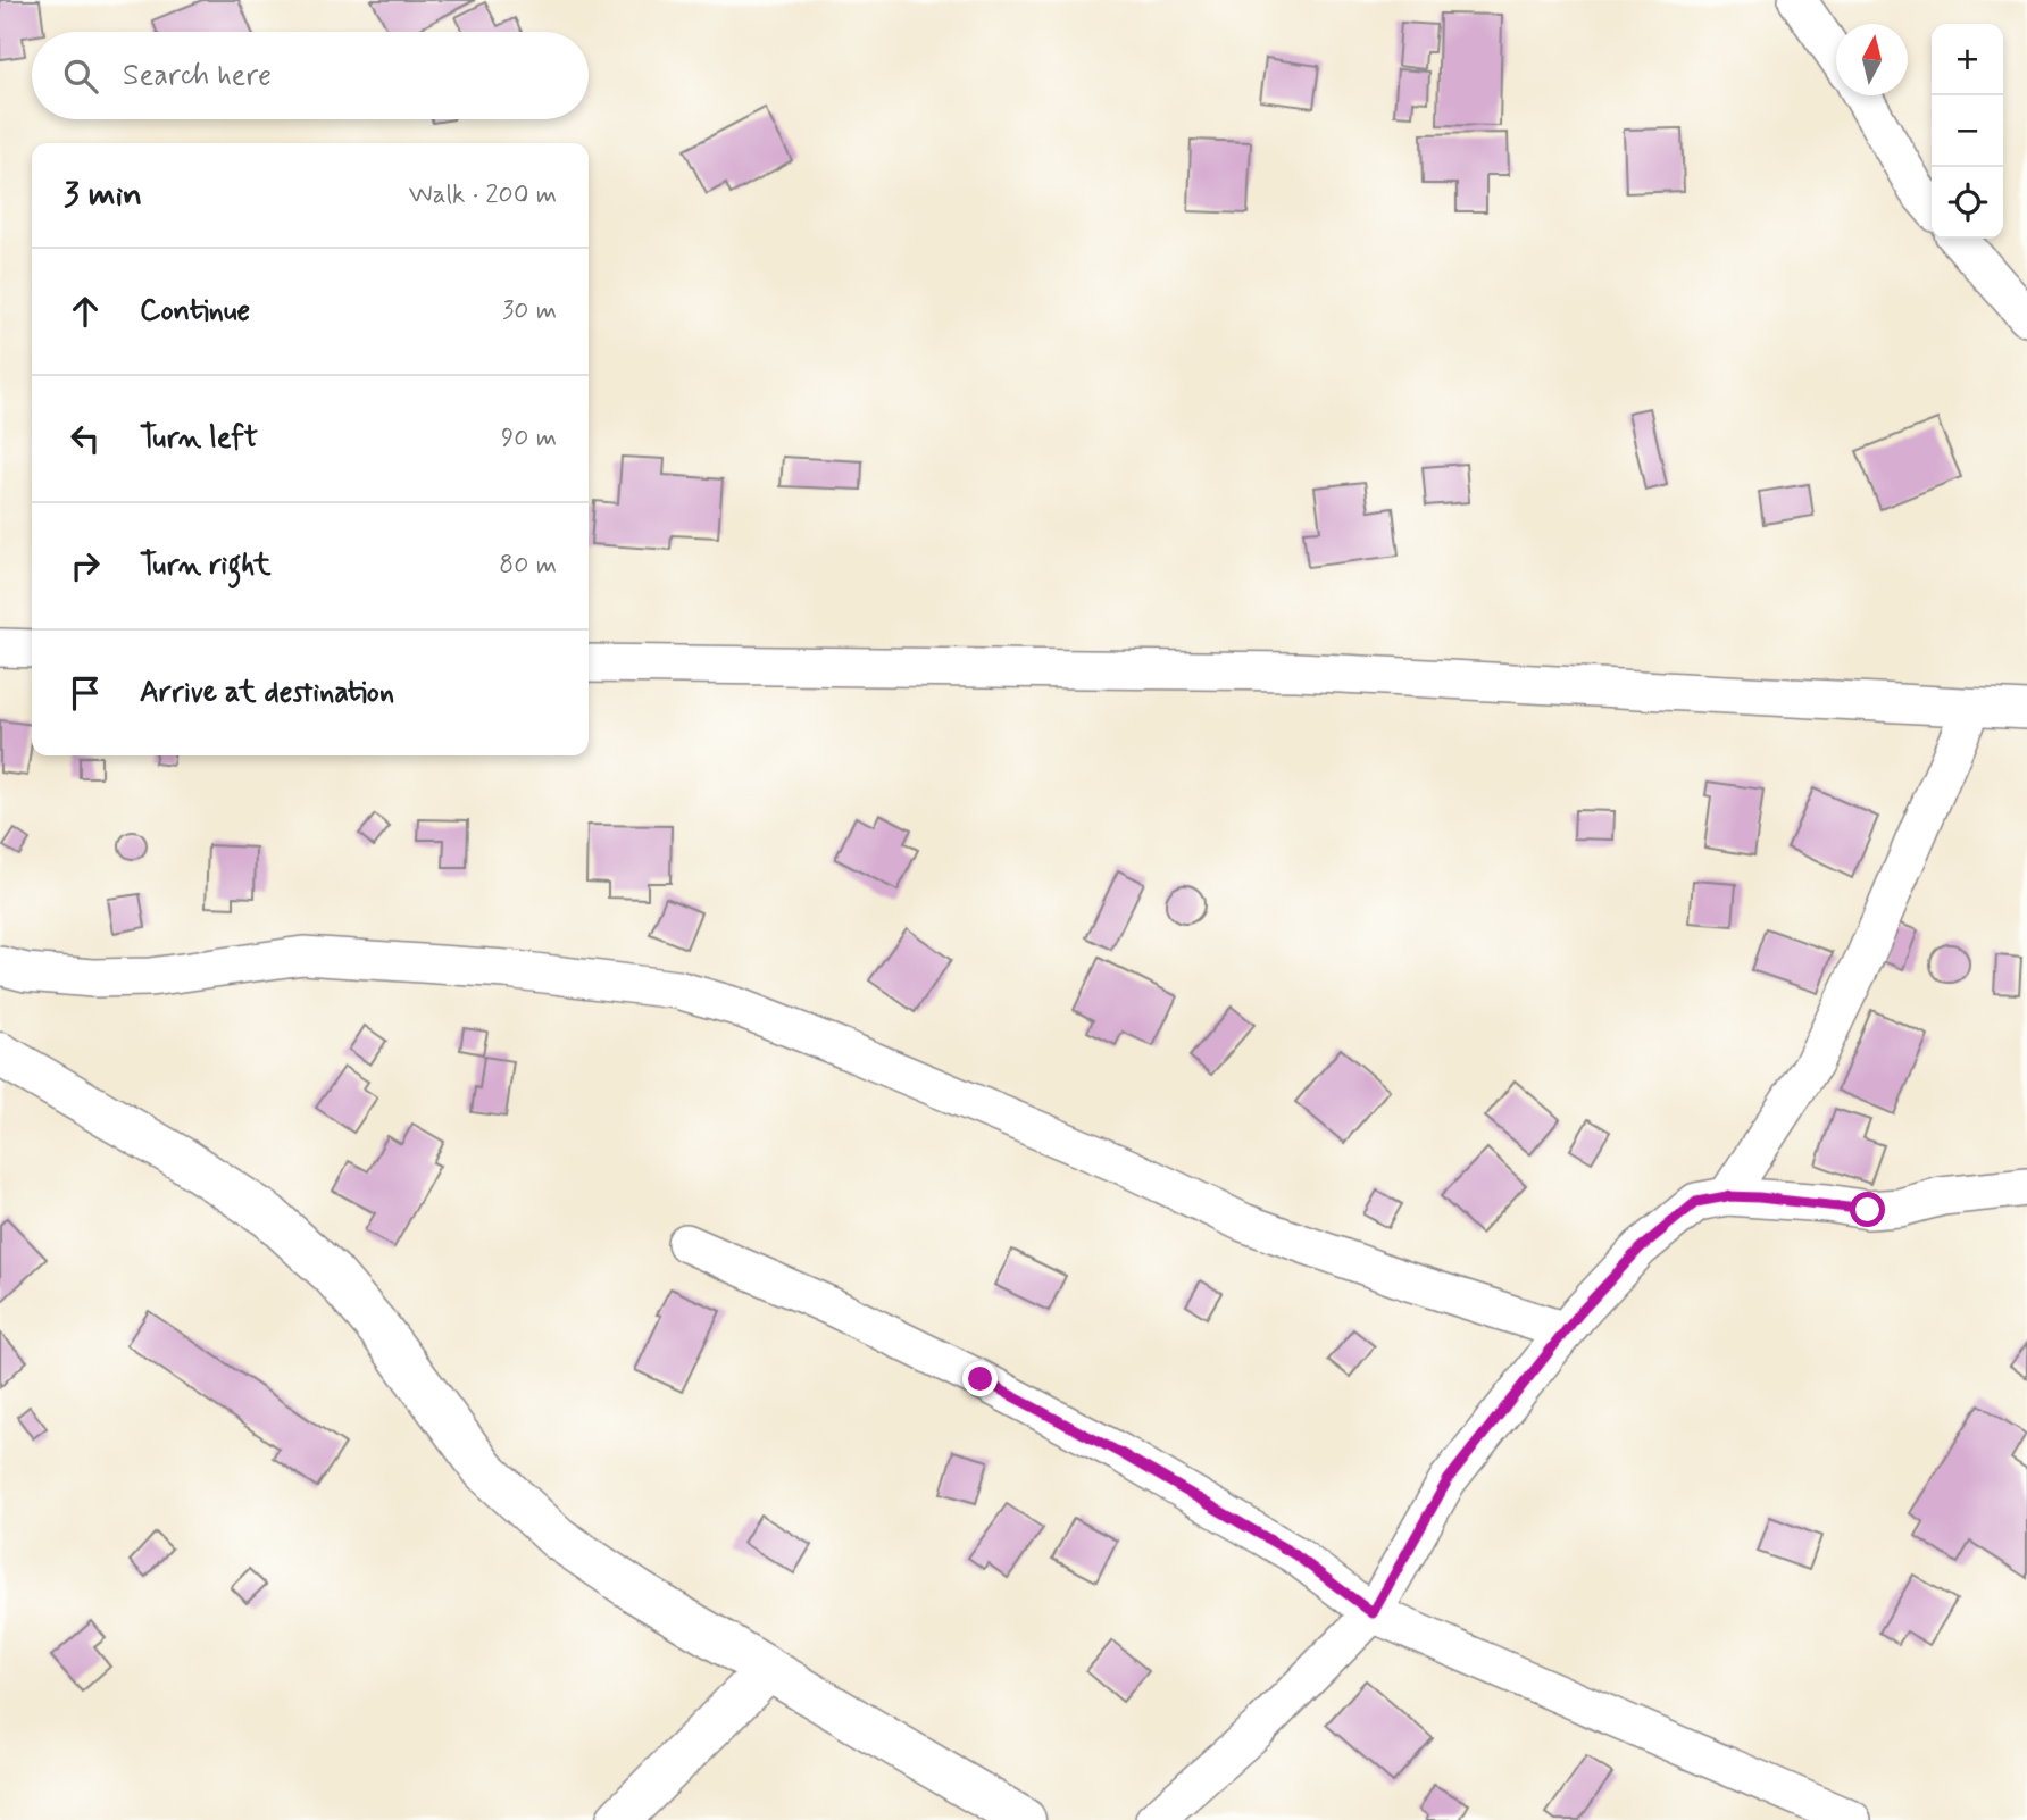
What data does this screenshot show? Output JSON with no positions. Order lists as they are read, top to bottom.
{
  "north": "top",
  "page": {
    "map_buttons": ["+", "−"],
    "search": "Search here",
    "heading": ["3 min", "Walk · 200 m"],
    "list": [
      ["Continue", "30 m"],
      ["Turn left", "90 m"],
      ["Turn right", "80 m"],
      "Arrive at destination"
    ]
  }
}
